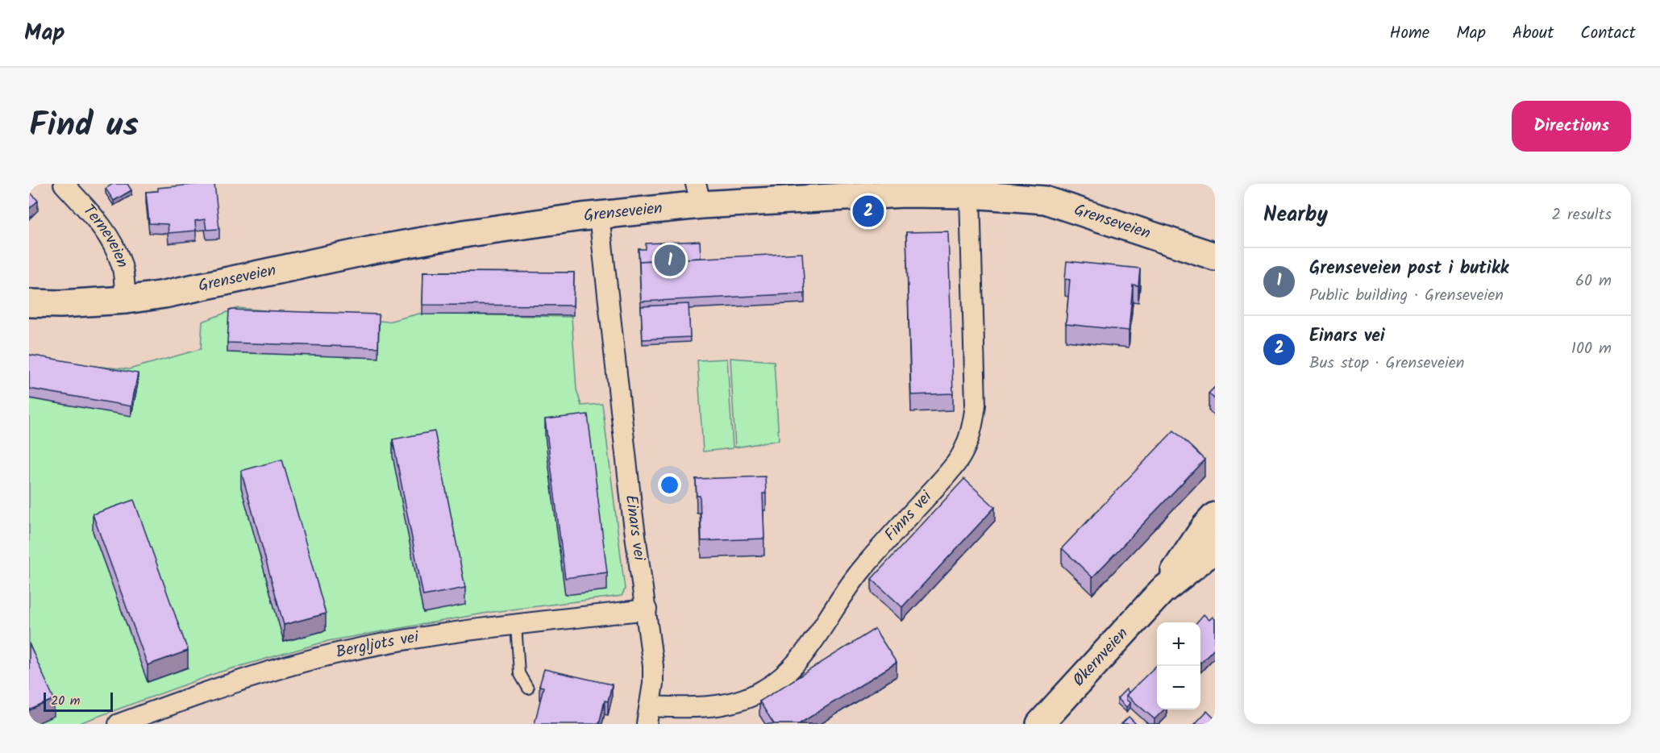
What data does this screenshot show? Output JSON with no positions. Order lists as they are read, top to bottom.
{
  "streets": {
    "main road": ["Grenseveien", "Økernveien"],
    "street": [
      "Terneveien",
      "Finns vei",
      "Einars vei",
      "Bergljots vei"
    ]
  },
  "crossings": [
    ["Grenseveien", "Terneveien"],
    ["Grenseveien", "Finns vei"],
    ["Grenseveien", "Einars vei"],
    ["Finns vei", "Einars vei"],
    ["Einars vei", "Bergljots vei"]
  ],
  "scale_bar": "20 m",
  "page": {
    "header": "Map",
    "nav": [
      "Home",
      "Map",
      "About",
      "Contact"
    ],
    "title": "Find us",
    "buttons": "Directions",
    "heading": ["Nearby", "2 results"],
    "pins": ["2", "1"],
    "list": [
      {
        "mark": "1",
        "name": "Grenseveien post i butikk",
        "note": "Public building · Grenseveien",
        "value": "60 m"
      },
      {
        "mark": "2",
        "name": "Einars vei",
        "note": "Bus stop · Grenseveien",
        "value": "100 m"
      }
    ],
    "map_buttons": ["+", "−"],
    "scale": "20 m"
  }
}
